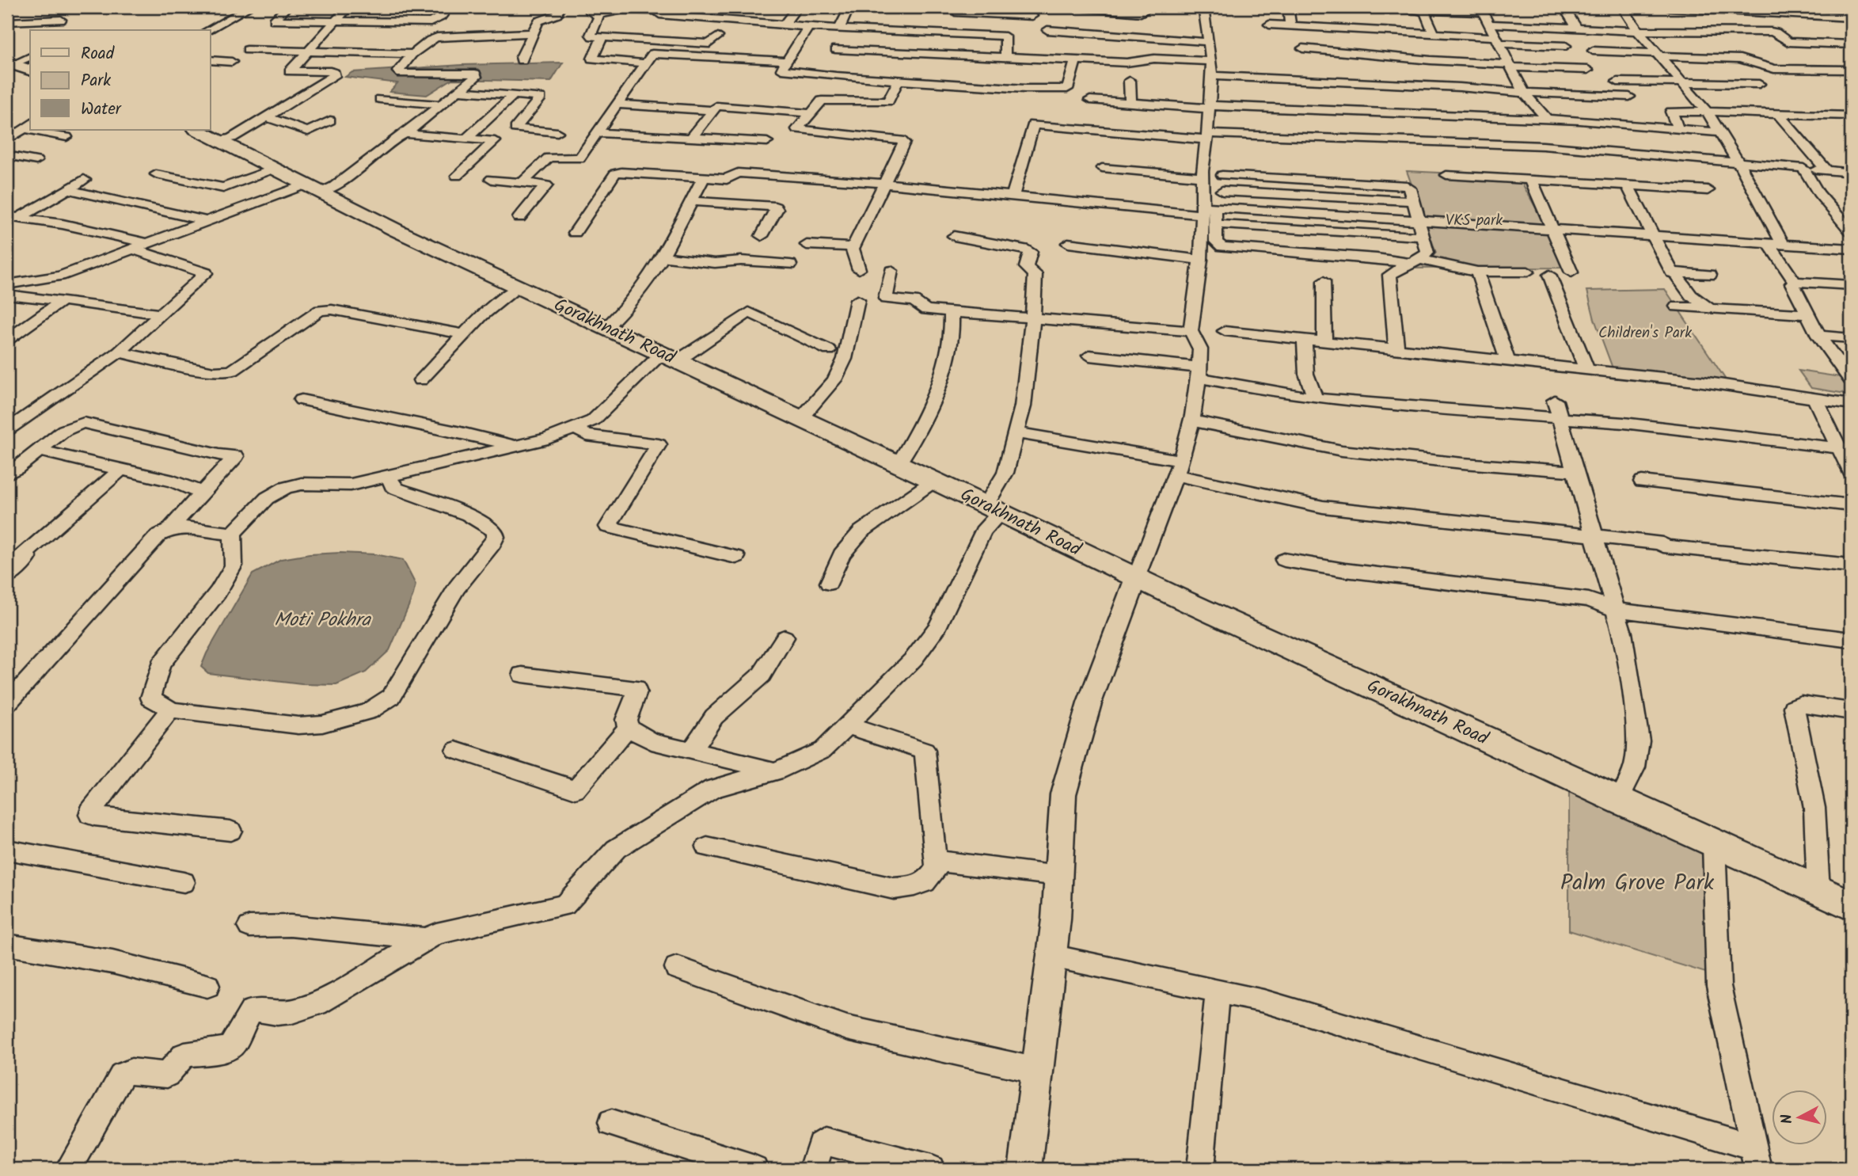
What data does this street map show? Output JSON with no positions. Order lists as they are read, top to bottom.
{
  "streets": {
    "main road": ["Gorakhnath Road"]
  },
  "water": ["Moti Pokhra"],
  "parks": ["VKS park", "Children's Park", "Palm Grove Park"],
  "legend": ["Road", "Park", "Water"],
  "north": "left"
}
